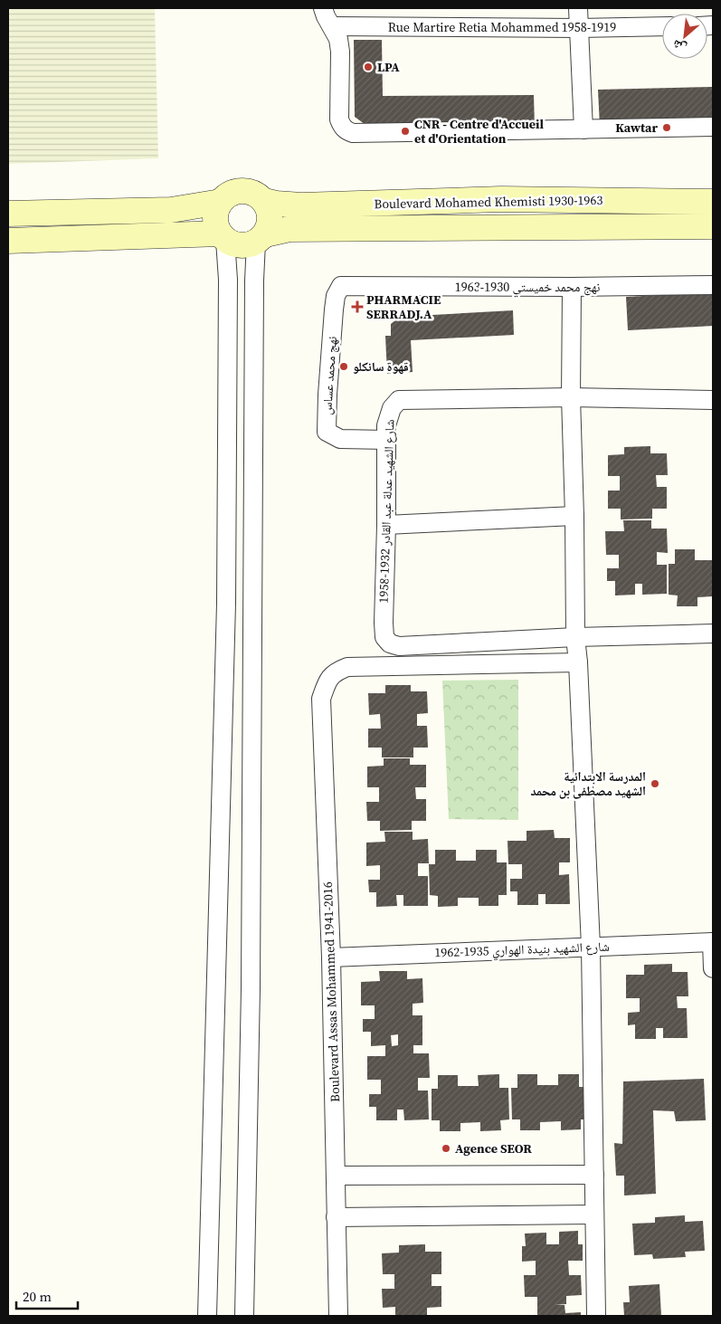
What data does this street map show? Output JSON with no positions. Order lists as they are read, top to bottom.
{
  "streets": {
    "main road": ["Boulevard Mohamed Khemisti 1930-1963"],
    "street": [
      "Rue Martire Retia Mohammed 1958-1919",
      "نهج محمد خميستي 1930-1963",
      "نهج محمد عساس",
      "شارع الشهيد عدلة عبد القادر 1932-1958",
      "شارع الشهيد بنيدة الهواري 1935-1962",
      "Boulevard Assas Mohammed 1941-2016"
    ]
  },
  "crossings": [
    ["نهج محمد خميستي 1930-1963", "نهج محمد عساس"],
    ["نهج محمد عساس", "شارع الشهيد عدلة عبد القادر 1932-1958"],
    ["شارع الشهيد بنيدة الهواري 1935-1962", "Boulevard Assas Mohammed 1941-2016"]
  ],
  "places": {
    "other": [
      "LPA",
      "Kawtar",
      "CNR - Centre d'Accueil et d'Orientation",
      "قهوة سانكلو",
      "المدرسة الابتدائية الشهيد مصطفى بن محمد",
      "Agence SEOR"
    ],
    "health": ["PHARMACIE SERRADJ.A"]
  },
  "scale_bar": "20 m",
  "north": "bottom left"
}
